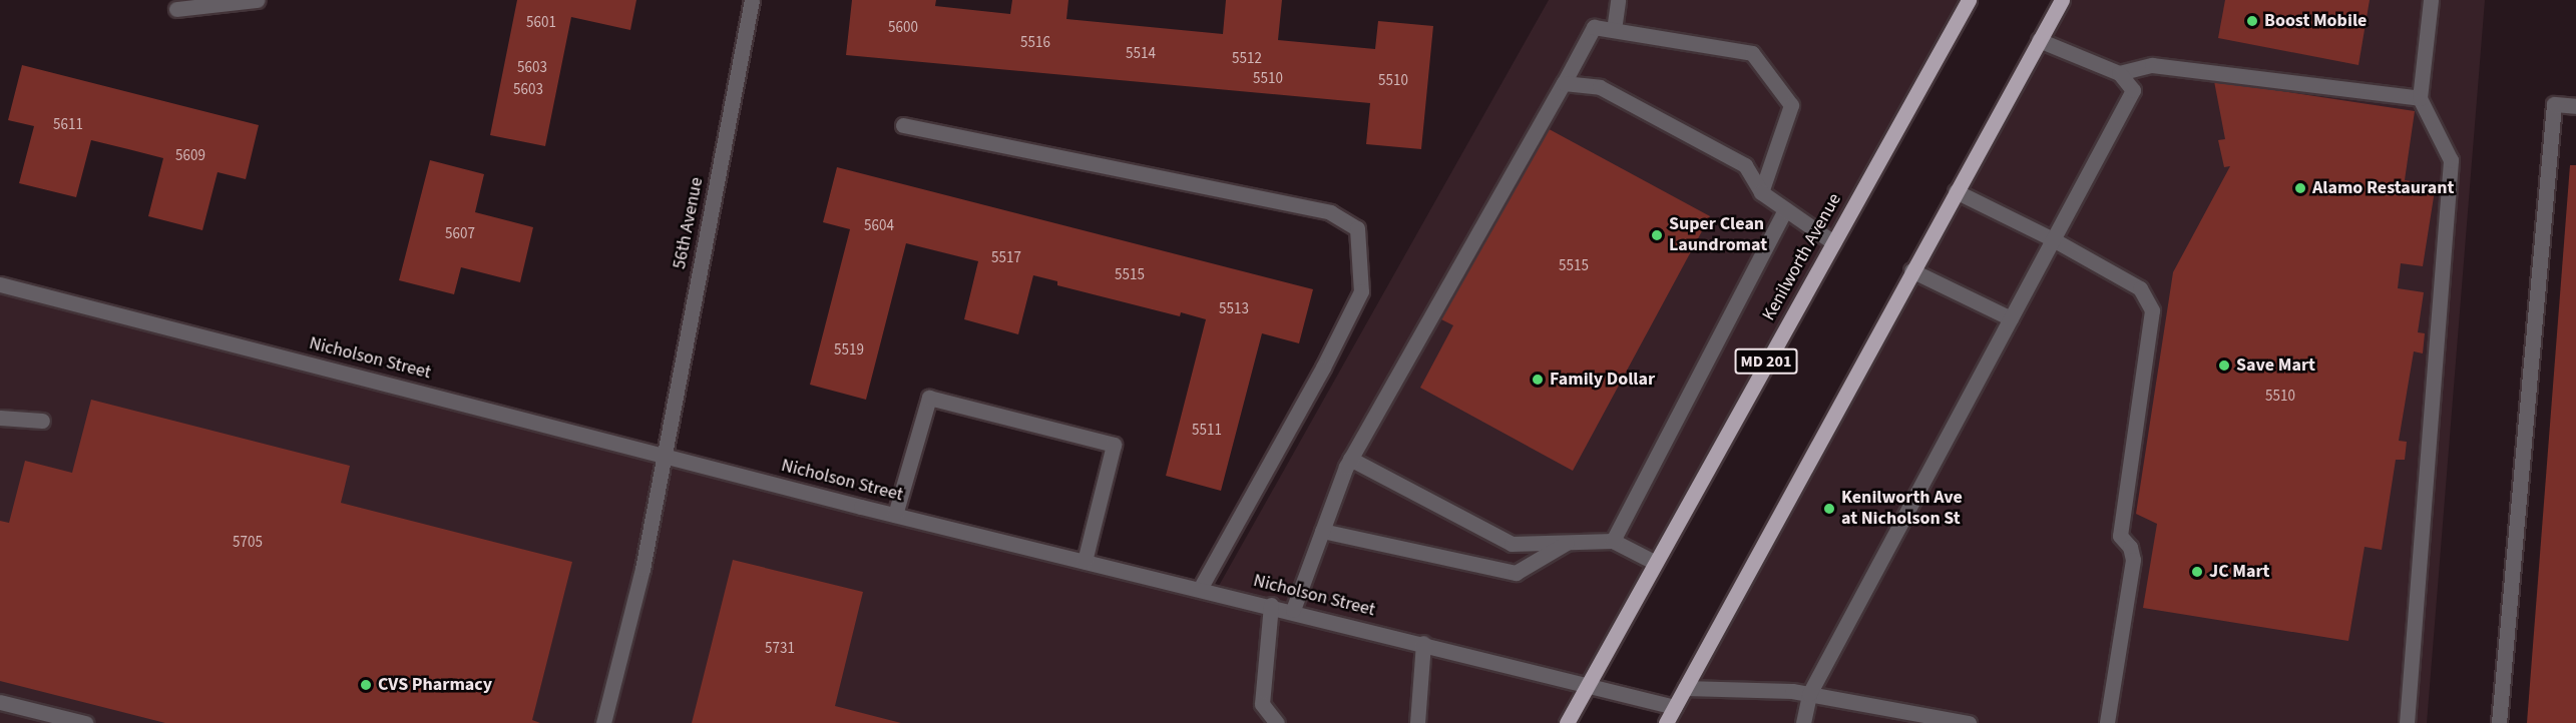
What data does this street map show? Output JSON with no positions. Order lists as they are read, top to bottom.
{
  "streets": {
    "main road": ["Kenilworth Avenue", "MD 201"],
    "street": ["56th Avenue", "Nicholson Street"]
  },
  "crossings": [
    ["56th Avenue", "Nicholson Street"],
    ["Kenilworth Avenue", "Nicholson Street"]
  ],
  "places": [
    "Boost Mobile",
    "Alamo Restaurant",
    "Super Clean Laundromat",
    "Save Mart",
    "Family Dollar",
    "Kenilworth Ave at Nicholson St",
    "JC Mart",
    "CVS Pharmacy"
  ],
  "house_numbers": [
    "5601",
    "5600",
    "5516",
    "5514",
    "5512",
    "5603",
    "5510",
    "5510",
    "5603",
    "5611",
    "5609",
    "5604",
    "5607",
    "5517",
    "5515",
    "5515",
    "5513",
    "5519",
    "5510",
    "5511",
    "5705",
    "5731"
  ]
}
